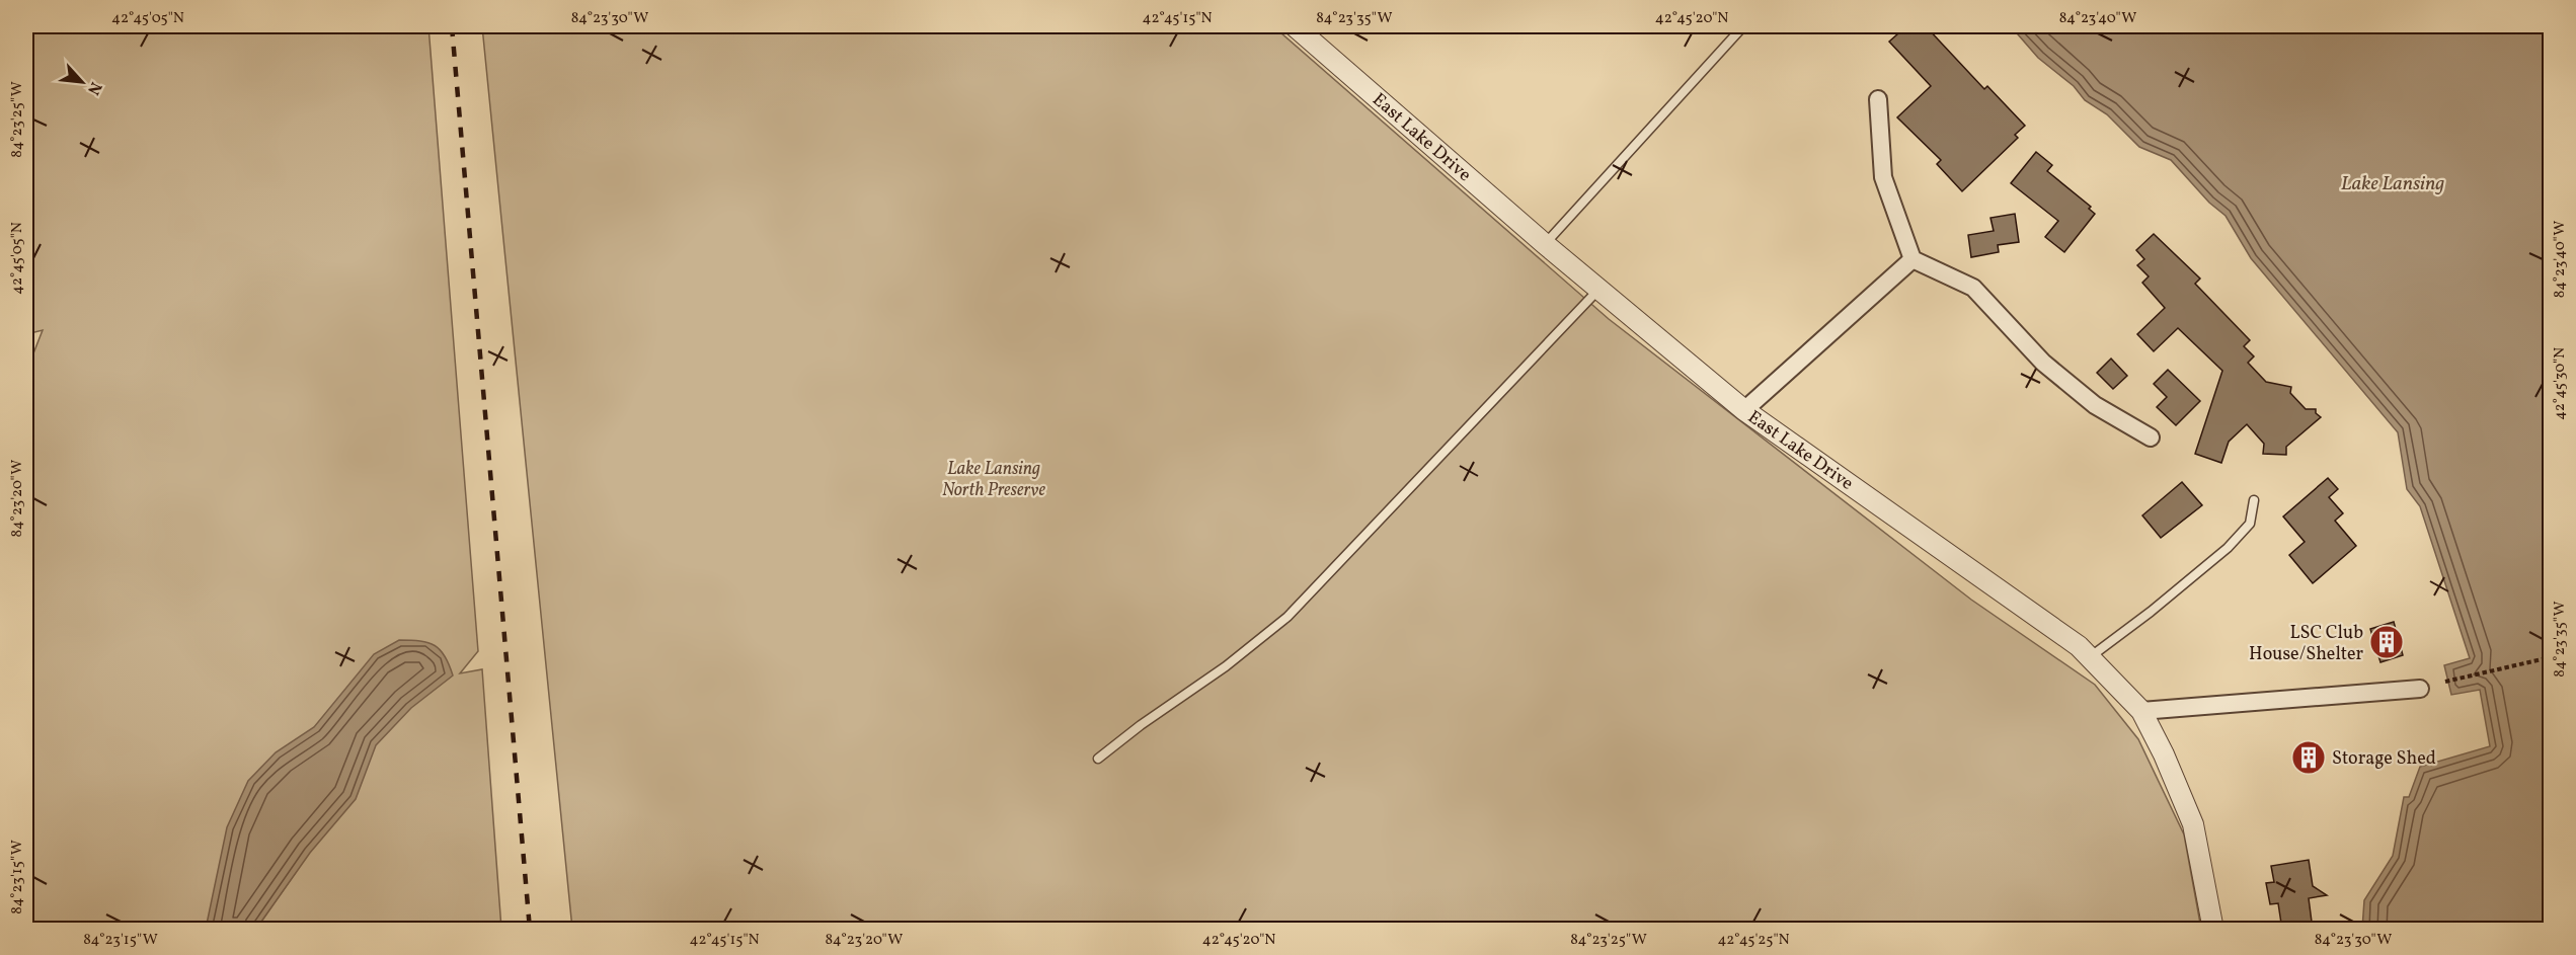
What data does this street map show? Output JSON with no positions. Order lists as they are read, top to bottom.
{
  "streets": {
    "street": ["East Lake Drive"]
  },
  "water": ["Lake Lansing"],
  "parks": ["Lake Lansing North Preserve"],
  "places": {
    "building": ["LSC Club House/Shelter", "Storage Shed"]
  },
  "north": "bottom right",
  "coordinates": [
    "42°45'05\"N",
    "84°23'30\"W",
    "42°45'15\"N",
    "84°23'35\"W",
    "42°45'20\"N",
    "84°23'40\"W",
    "84°23'25\"W",
    "42°45'30\"N",
    "84°23'20\"W",
    "84°23'15\"W",
    "42°45'25\"N"
  ]
}
